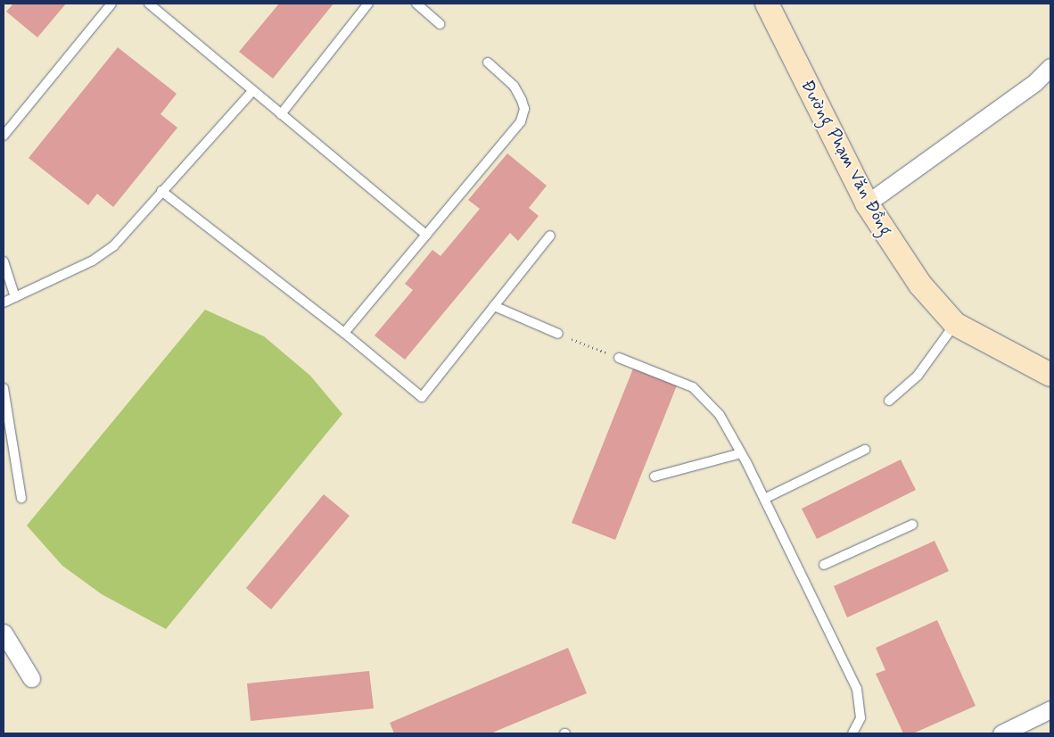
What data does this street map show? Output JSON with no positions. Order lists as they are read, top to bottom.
{
  "streets": {
    "street": ["Đường Phạm Văn Đồng"]
  }
}
